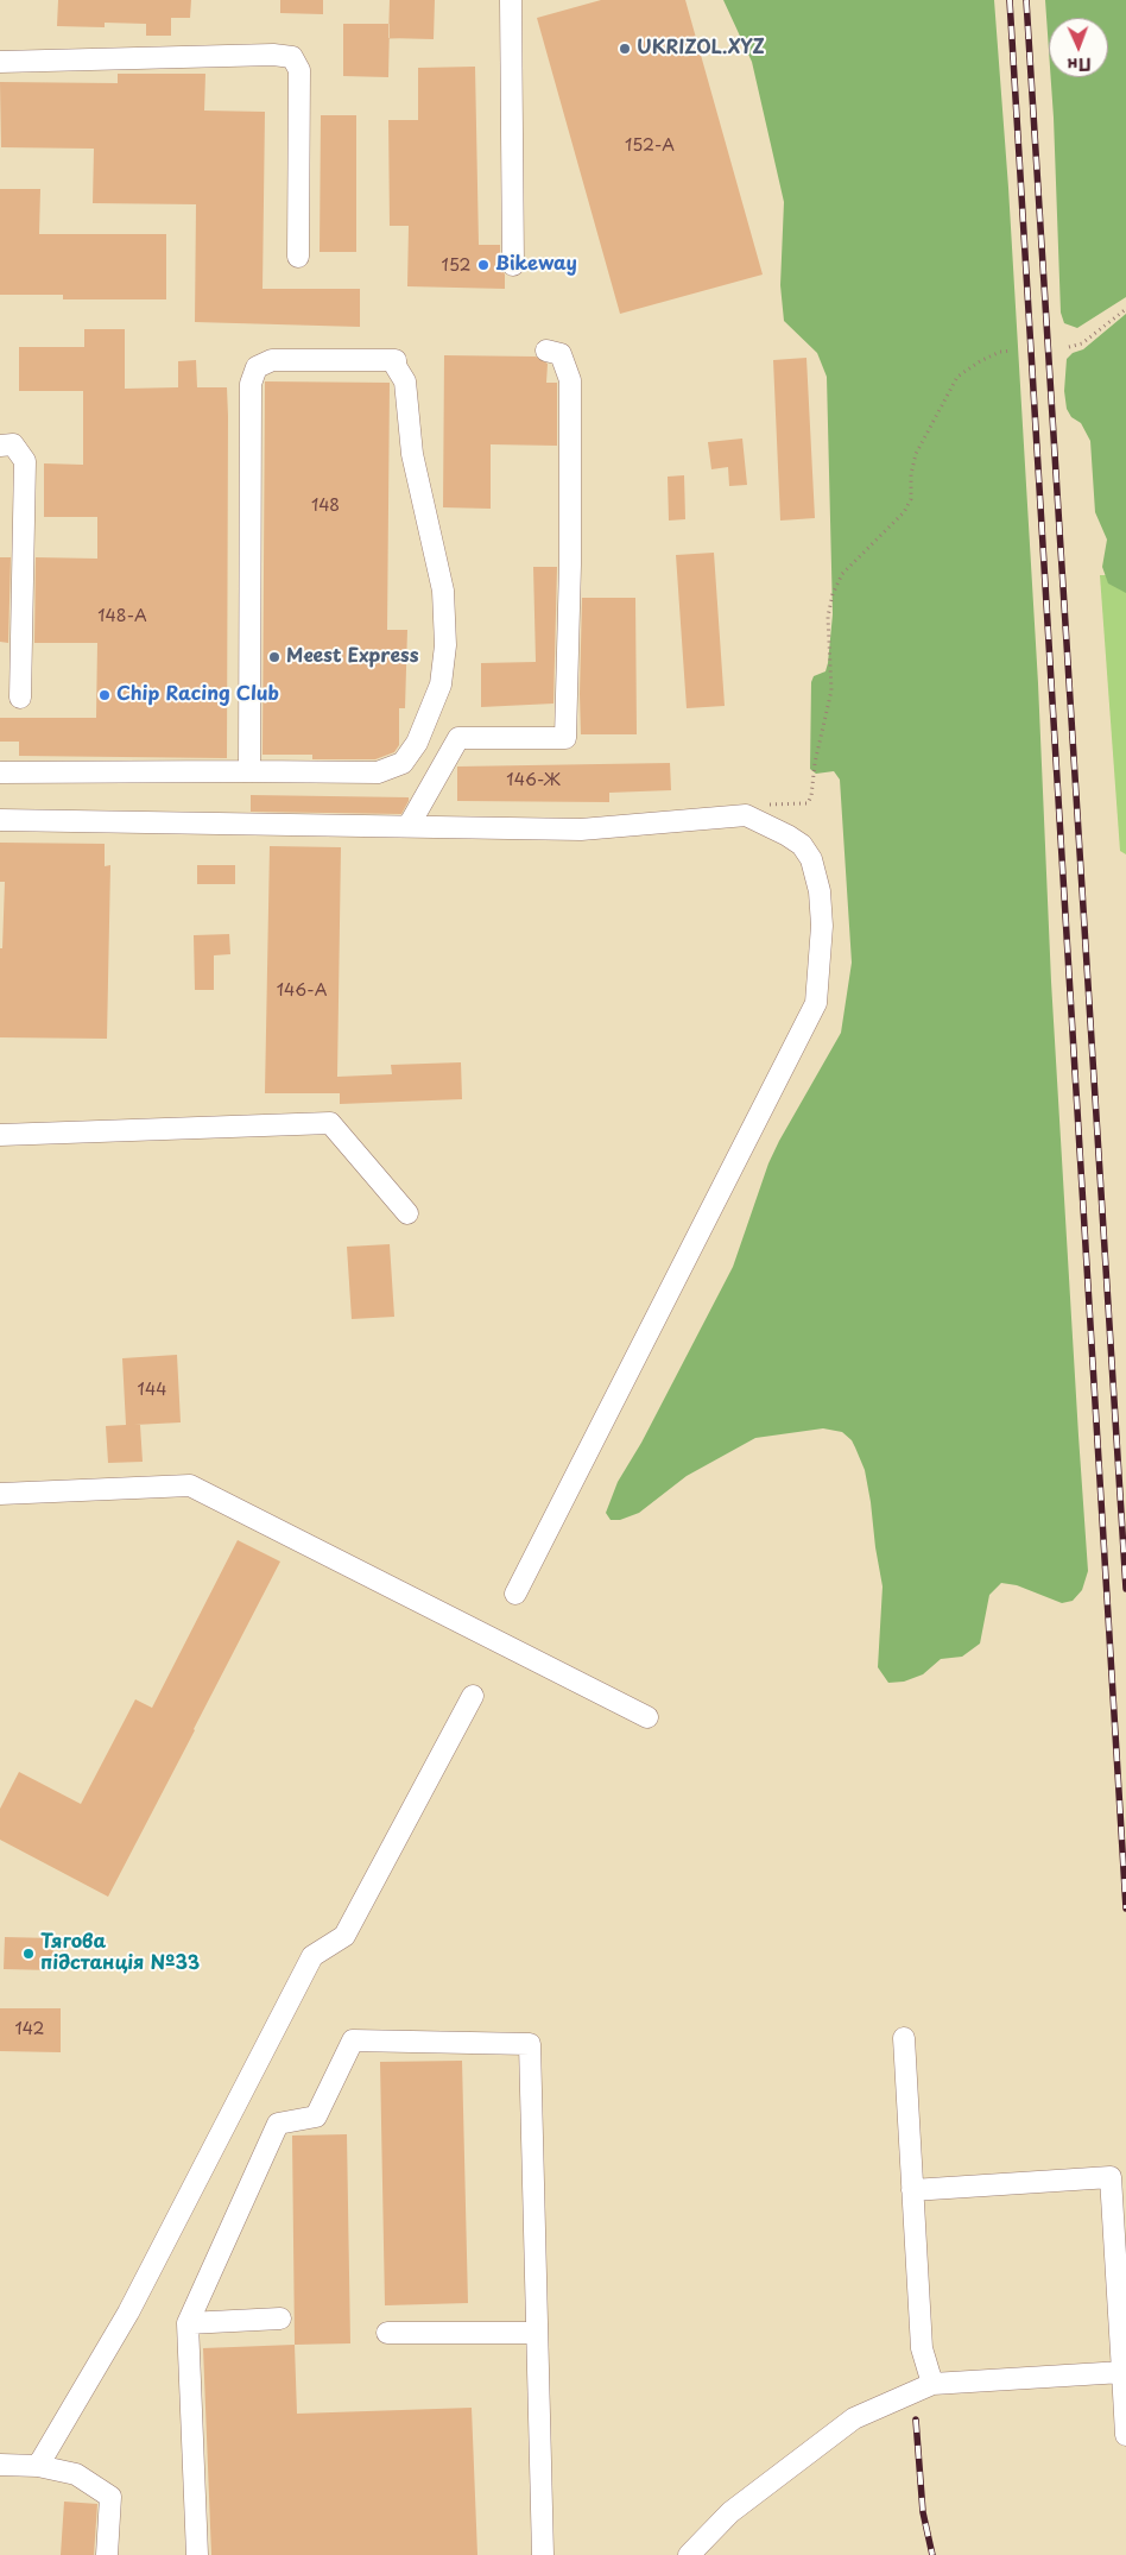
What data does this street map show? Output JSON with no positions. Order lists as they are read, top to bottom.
{
  "places": [
    "UKRIZOL.XYZ",
    "Bikeway",
    "Meest Express",
    "Chip Racing Club",
    "Тягова пiдстанцiя №33"
  ],
  "house_numbers": [
    "152-А",
    "152",
    "148",
    "148-А",
    "146-Ж",
    "146-А",
    "144",
    "142"
  ],
  "north": "bottom"
}
